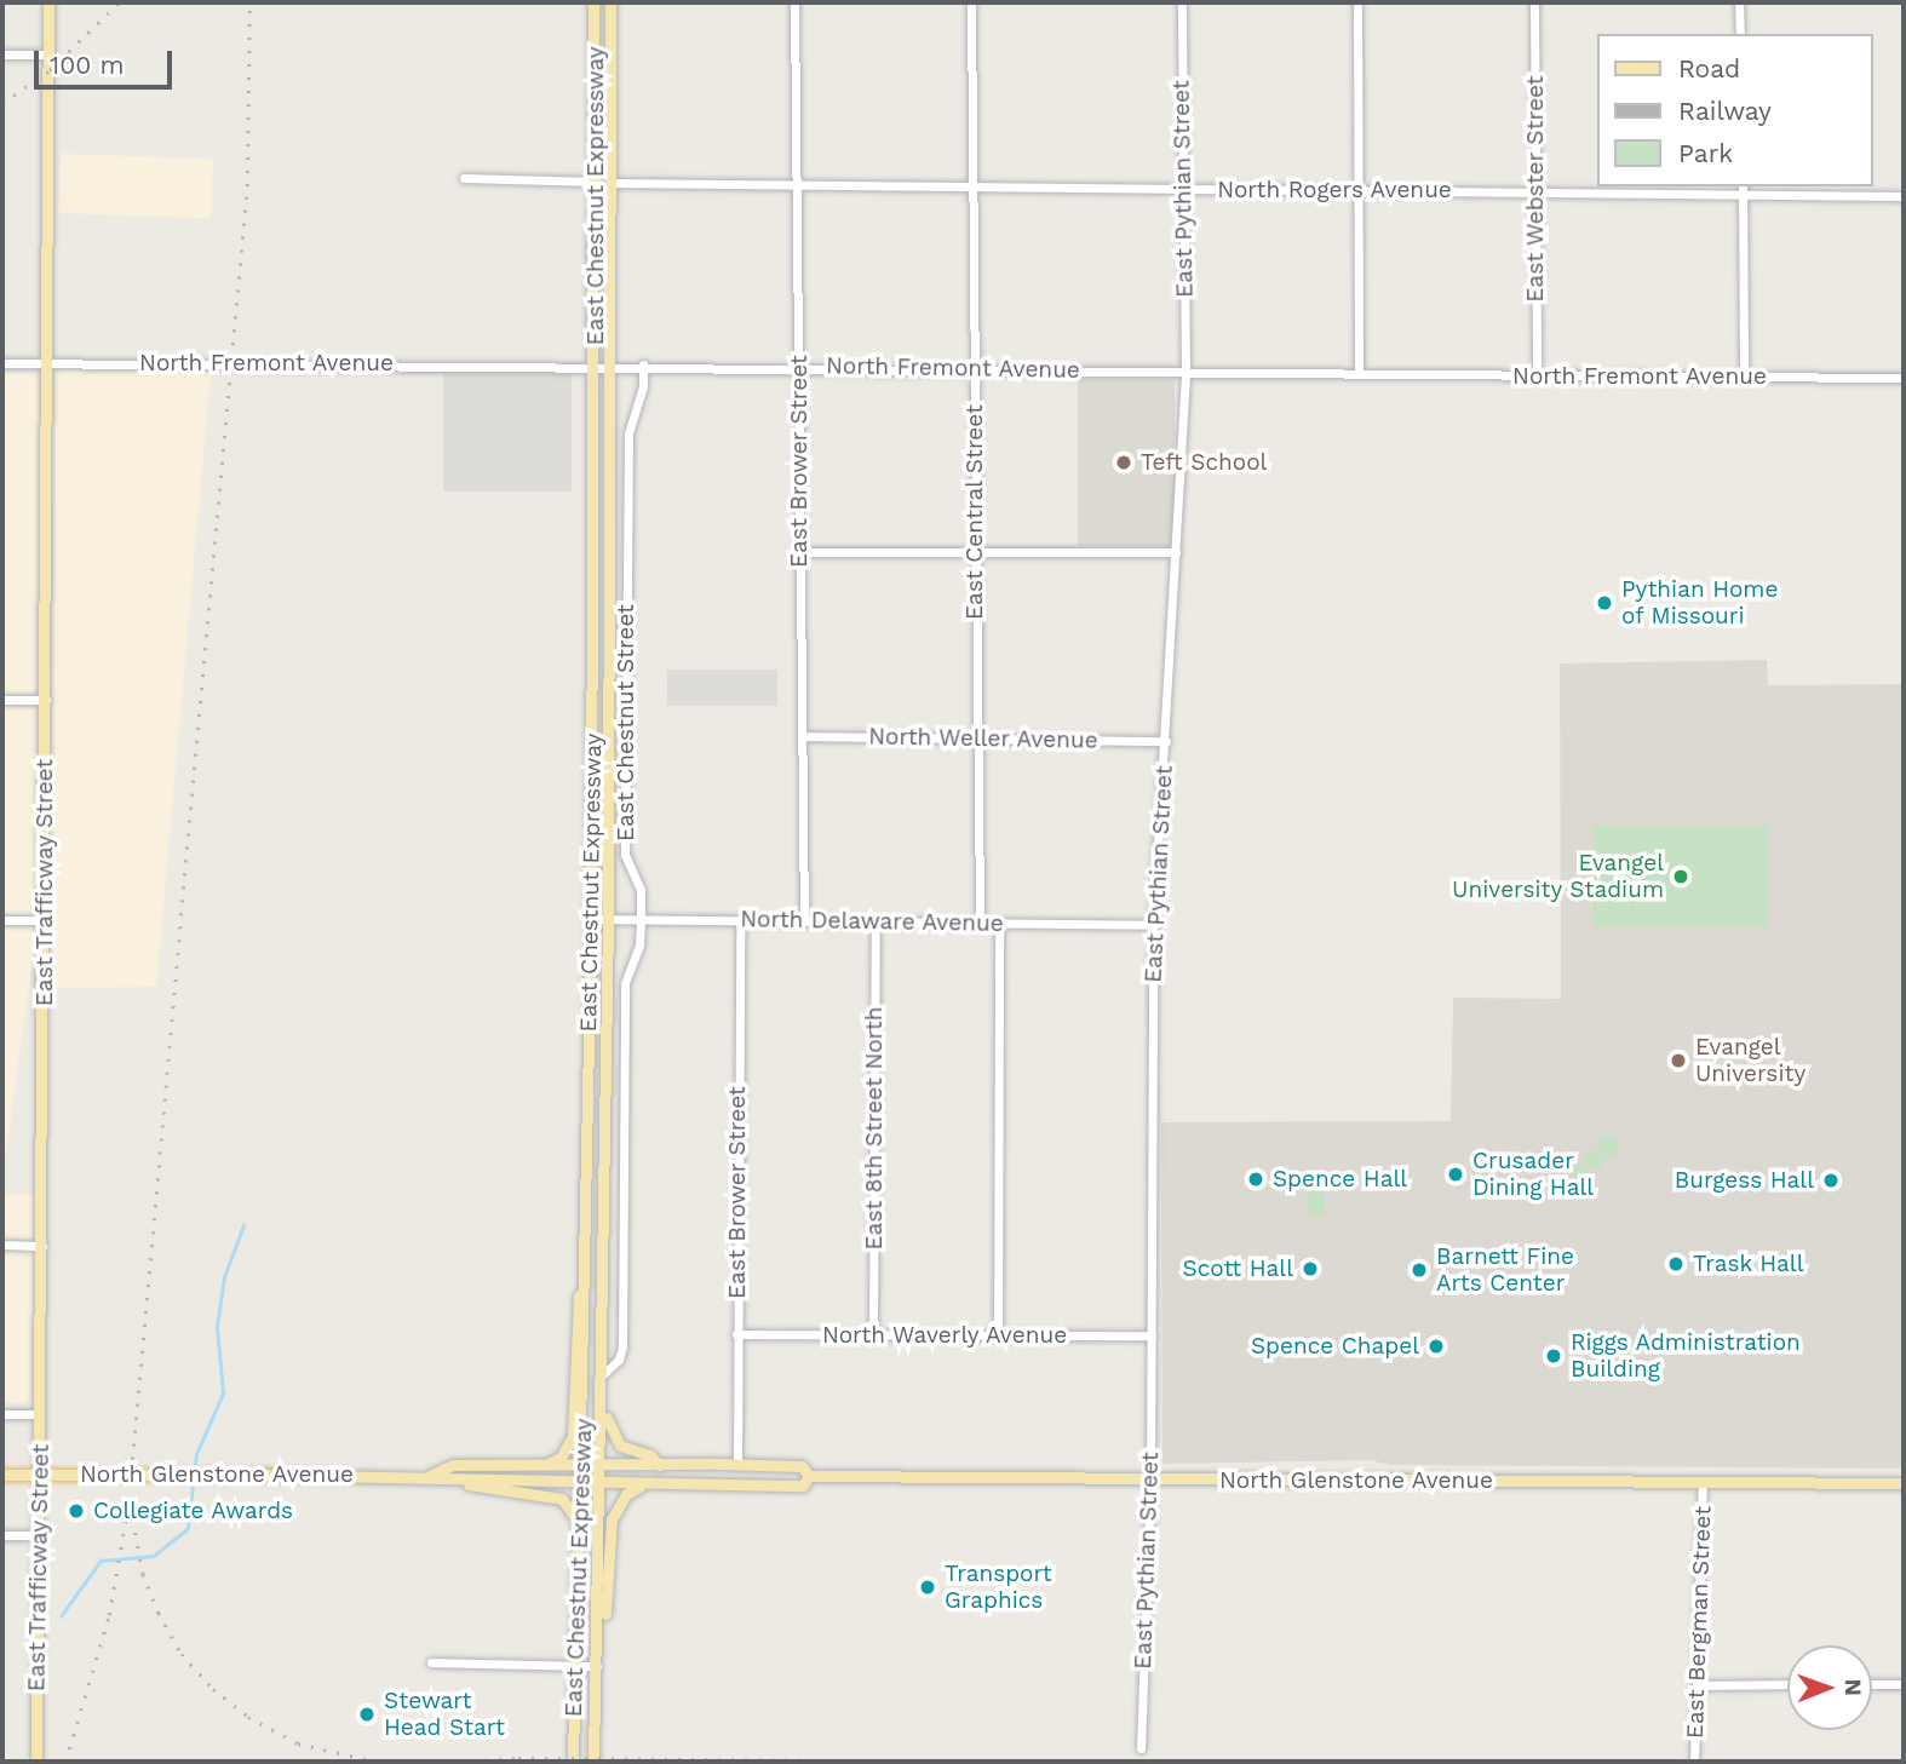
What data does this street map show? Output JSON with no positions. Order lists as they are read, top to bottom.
{
  "streets": {
    "main road": ["East Chestnut Expressway", "East Trafficway Street", "North Glenstone Avenue"],
    "street": [
      "East Pythian Street",
      "East Webster Street",
      "North Rogers Avenue",
      "North Fremont Avenue",
      "East Brower Street",
      "East Central Street",
      "East Chestnut Street",
      "North Weller Avenue",
      "North Delaware Avenue",
      "East 8th Street North",
      "North Waverly Avenue",
      "East Bergman Street"
    ]
  },
  "crossings": [
    ["East Pythian Street", "North Rogers Avenue"],
    ["East Pythian Street", "North Fremont Avenue"],
    ["East Pythian Street", "North Weller Avenue"],
    ["East Pythian Street", "North Delaware Avenue"],
    ["East Pythian Street", "North Waverly Avenue"],
    ["East Pythian Street", "North Glenstone Avenue"],
    ["East Webster Street", "North Rogers Avenue"],
    ["East Webster Street", "North Fremont Avenue"],
    ["North Rogers Avenue", "East Chestnut Expressway"],
    ["North Rogers Avenue", "East Brower Street"],
    ["North Rogers Avenue", "East Central Street"],
    ["East Chestnut Expressway", "North Fremont Avenue"],
    ["East Chestnut Expressway", "East Chestnut Street"],
    ["East Chestnut Expressway", "North Delaware Avenue"],
    ["East Chestnut Expressway", "North Glenstone Avenue"],
    ["North Fremont Avenue", "East Brower Street"],
    ["North Fremont Avenue", "East Central Street"],
    ["North Fremont Avenue", "East Chestnut Street"],
    ["North Fremont Avenue", "East Trafficway Street"],
    ["East Brower Street", "North Weller Avenue"],
    ["East Brower Street", "North Delaware Avenue"],
    ["East Brower Street", "North Waverly Avenue"],
    ["East Brower Street", "North Glenstone Avenue"],
    ["East Central Street", "North Weller Avenue"],
    ["East Central Street", "North Delaware Avenue"],
    ["East Chestnut Street", "North Delaware Avenue"],
    ["North Delaware Avenue", "East 8th Street North"],
    ["East 8th Street North", "North Waverly Avenue"],
    ["North Glenstone Avenue", "East Bergman Street"]
  ],
  "places": [
    "Teft School",
    "Pythian Home of Missouri",
    "Evangel University Stadium",
    "Evangel University",
    "Crusader Dining Hall",
    "Spence Hall",
    "Burgess Hall",
    "Trask Hall",
    "Scott Hall",
    "Barnett Fine Arts Center",
    "Spence Chapel",
    "Riggs Administration Building",
    "Collegiate Awards",
    "Transport Graphics",
    "Stewart Head Start"
  ],
  "legend": ["Road", "Railway", "Park"],
  "scale_bar": "100 m",
  "north": "right"
}
